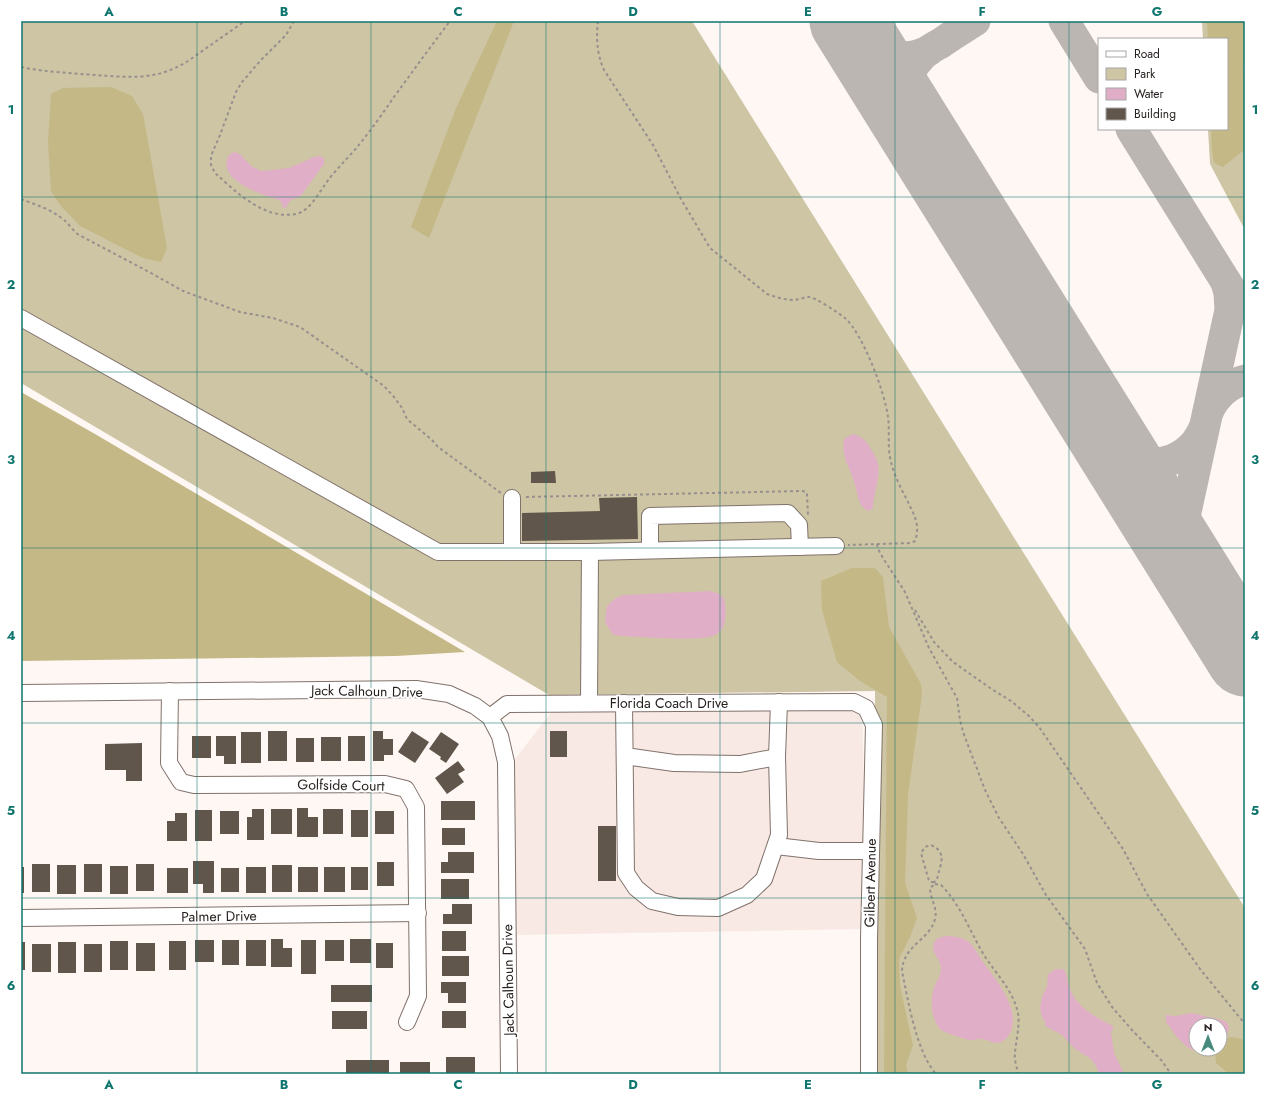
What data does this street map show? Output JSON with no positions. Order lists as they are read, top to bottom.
{
  "streets": {
    "street": [
      "Jack Calhoun Drive",
      "Florida Coach Drive",
      "Golfside Court",
      "Gilbert Avenue",
      "Palmer Drive"
    ]
  },
  "crossings": [
    ["Jack Calhoun Drive", "Florida Coach Drive"],
    ["Jack Calhoun Drive", "Golfside Court"],
    ["Florida Coach Drive", "Gilbert Avenue"],
    ["Golfside Court", "Palmer Drive"]
  ],
  "legend": [
    "Road",
    "Park",
    "Water",
    "Building"
  ],
  "north": "top",
  "grid": {
    "columns": [
      "A",
      "B",
      "C",
      "D",
      "E",
      "F",
      "G"
    ],
    "rows": [
      "1",
      "2",
      "3",
      "4",
      "5",
      "6"
    ]
  }
}
